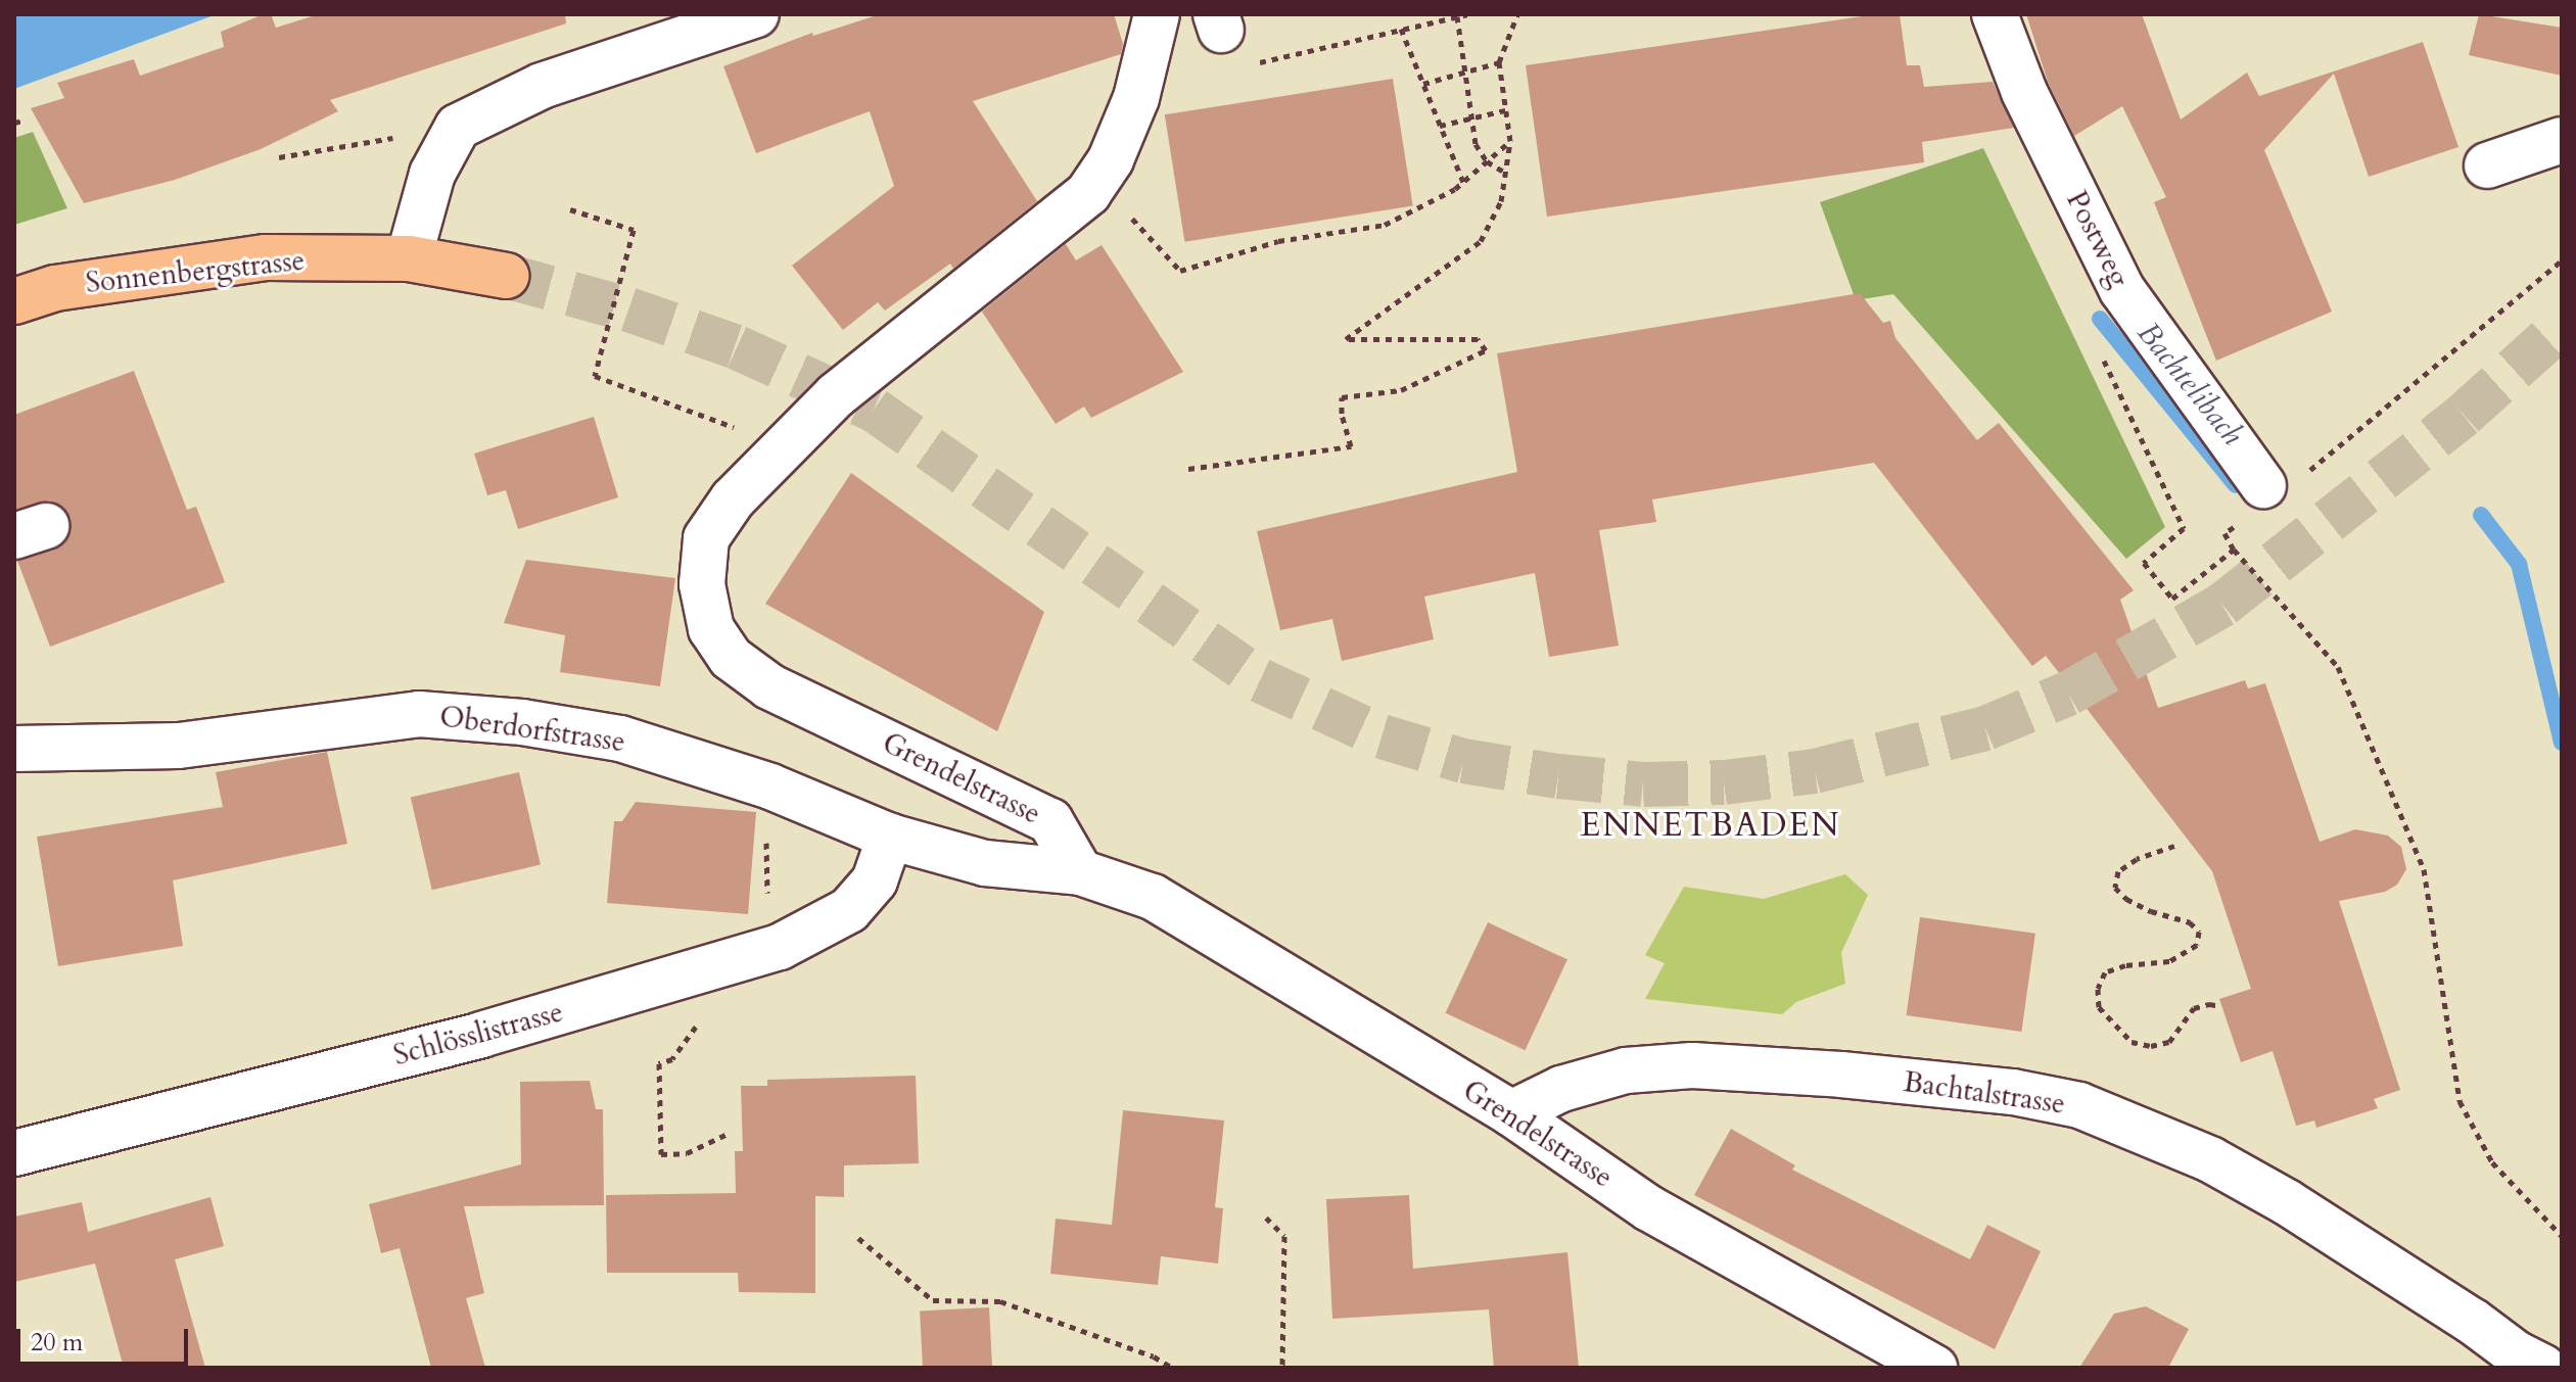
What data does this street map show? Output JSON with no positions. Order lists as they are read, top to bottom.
{
  "streets": {
    "main road": ["Sonnenbergstrasse"],
    "street": [
      "Postweg",
      "Oberdorfstrasse",
      "Grendelstrasse",
      "Schlösslistrasse",
      "Bachtalstrasse"
    ]
  },
  "crossings": [
    ["Oberdorfstrasse", "Grendelstrasse"],
    ["Oberdorfstrasse", "Schlösslistrasse"],
    ["Grendelstrasse", "Bachtalstrasse"]
  ],
  "districts": ["ENNETBADEN"],
  "water": ["Bachtelibach"],
  "scale_bar": "20 m"
}
